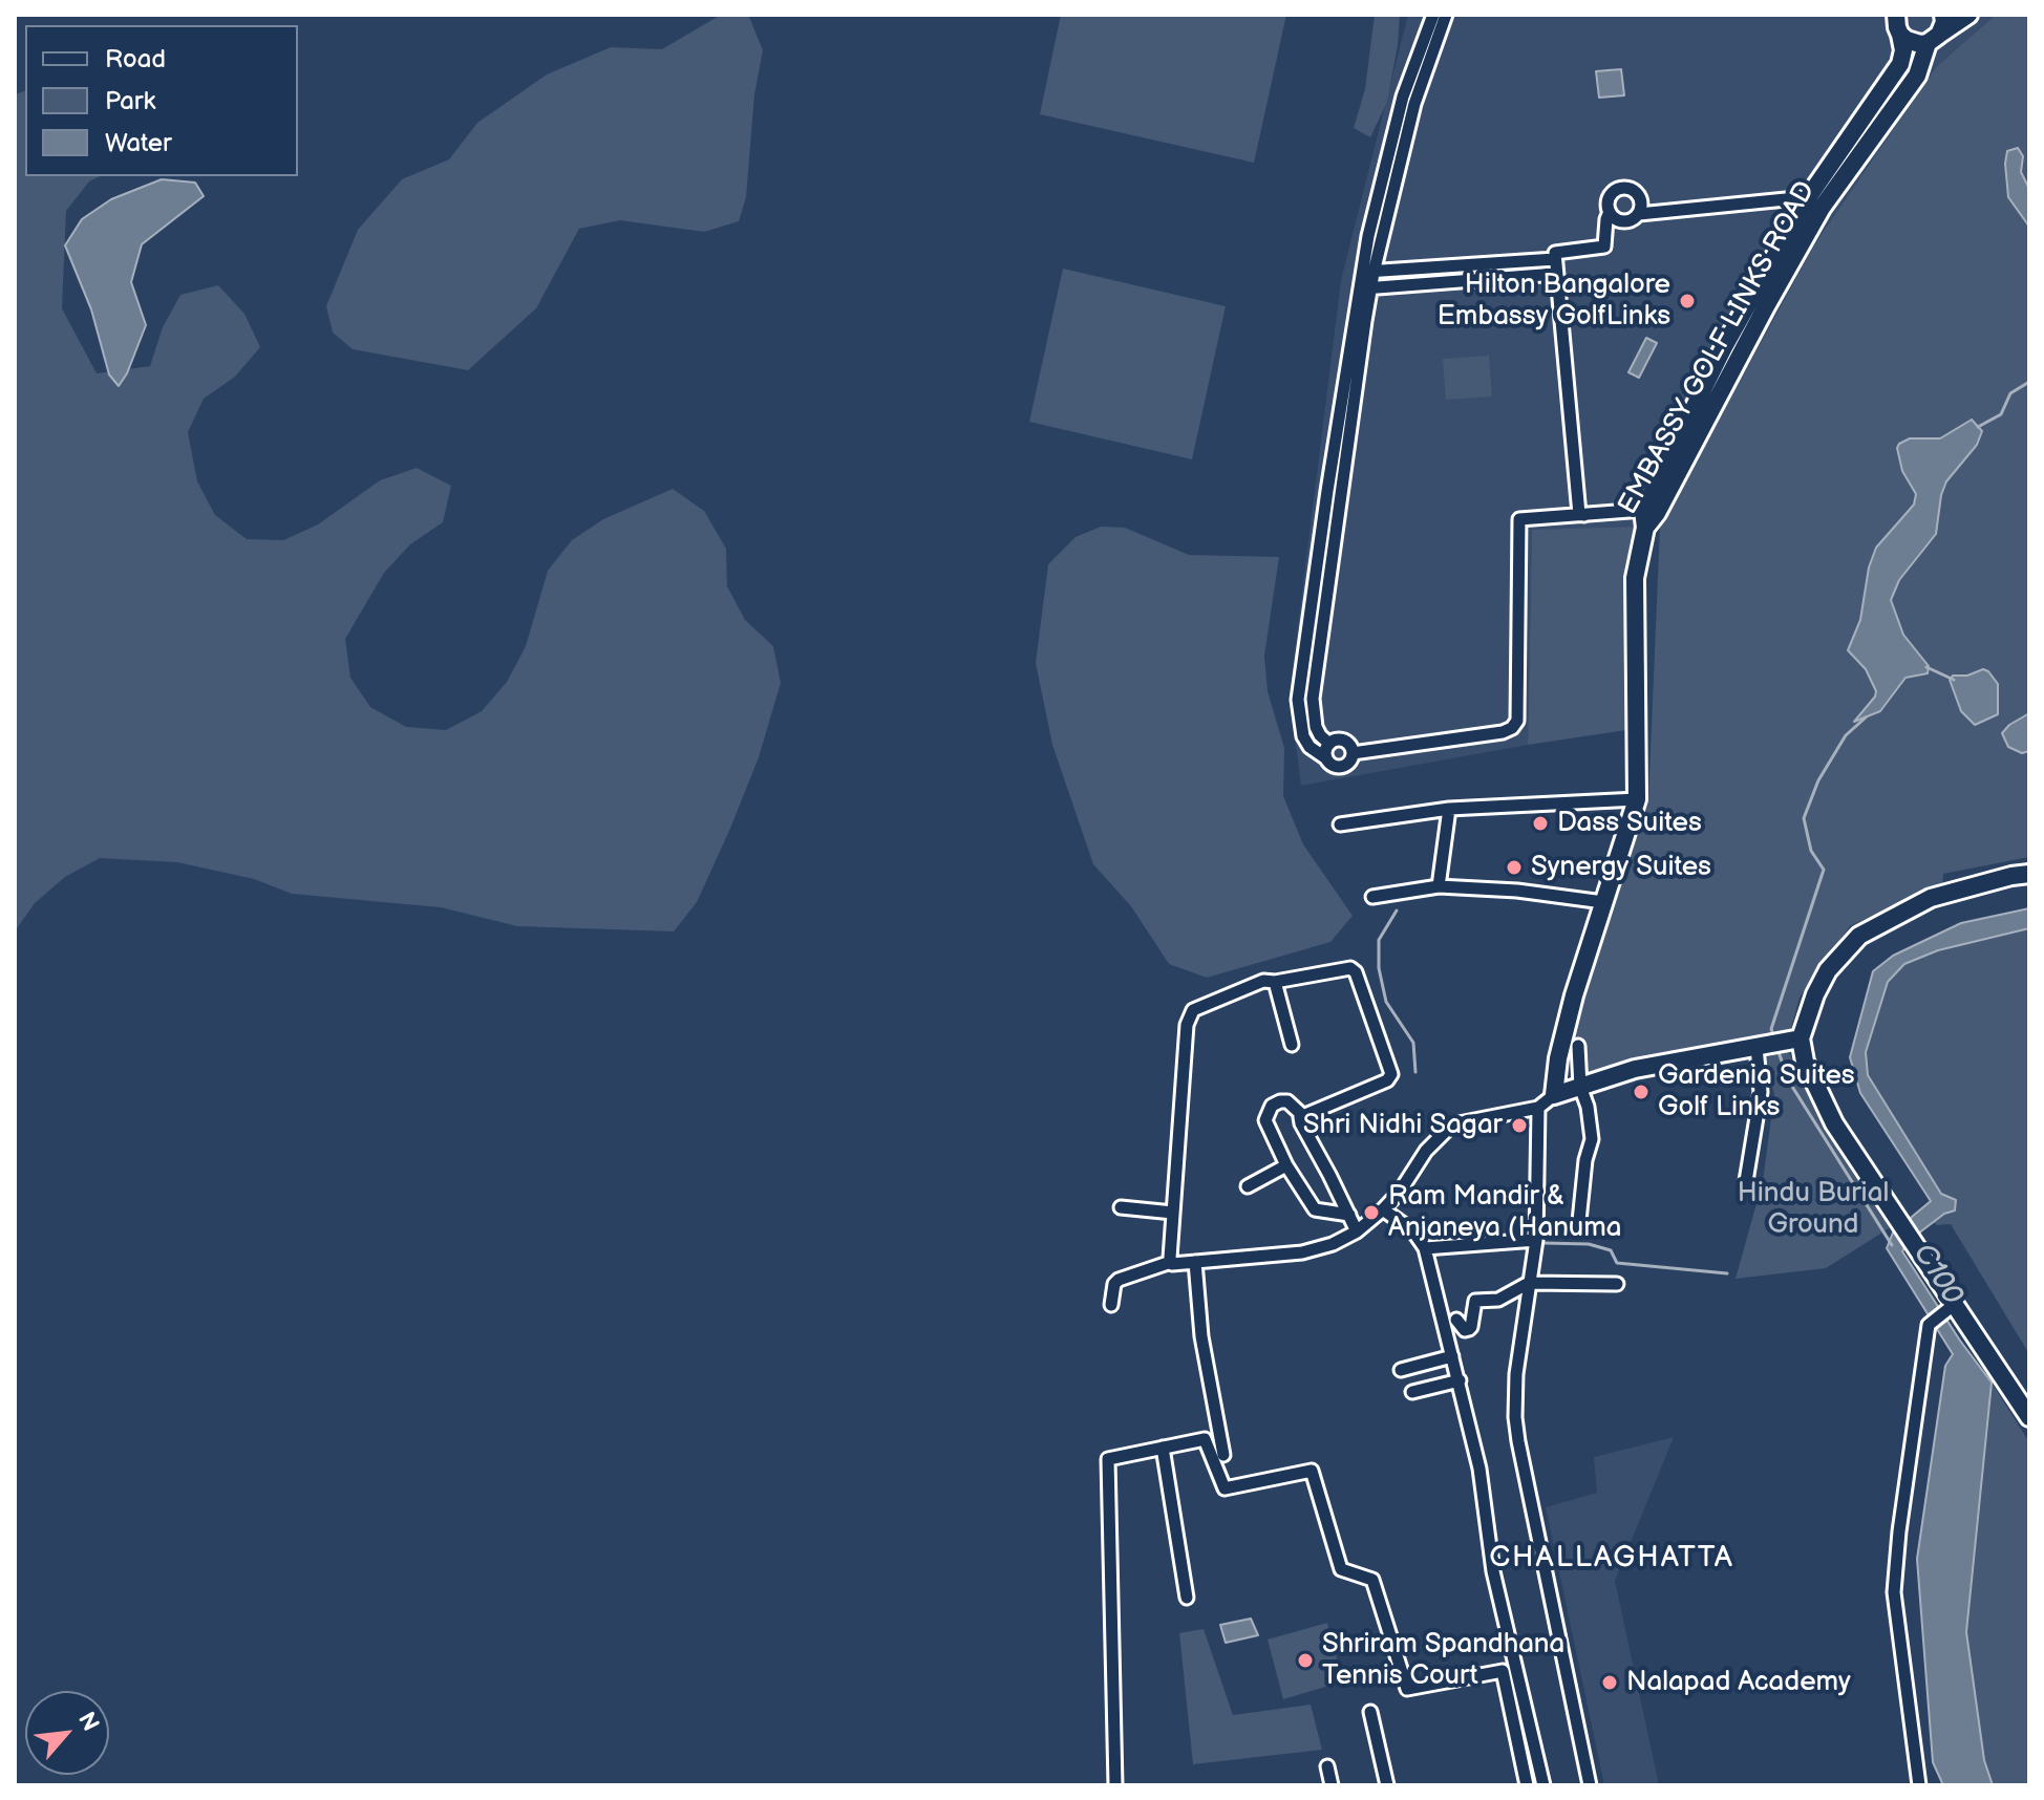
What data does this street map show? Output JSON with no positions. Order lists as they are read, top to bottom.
{
  "streets": {
    "street": ["EMBASSY GOLF LINKS ROAD"]
  },
  "districts": ["CHALLAGHATTA"],
  "water": ["C100"],
  "parks": ["Hindu Burial Ground"],
  "places": [
    "Hilton Bangalore Embassy GolfLinks",
    "Dass Suites",
    "Synergy Suites",
    "Gardenia Suites Golf Links",
    "Shri Nidhi Sagar",
    "Ram Mandir & Anjaneya (Hanuma",
    "Shriram Spandhana Tennis Court",
    "Nalapad Academy"
  ],
  "legend": ["Road", "Park", "Water"],
  "north": "top right"
}
